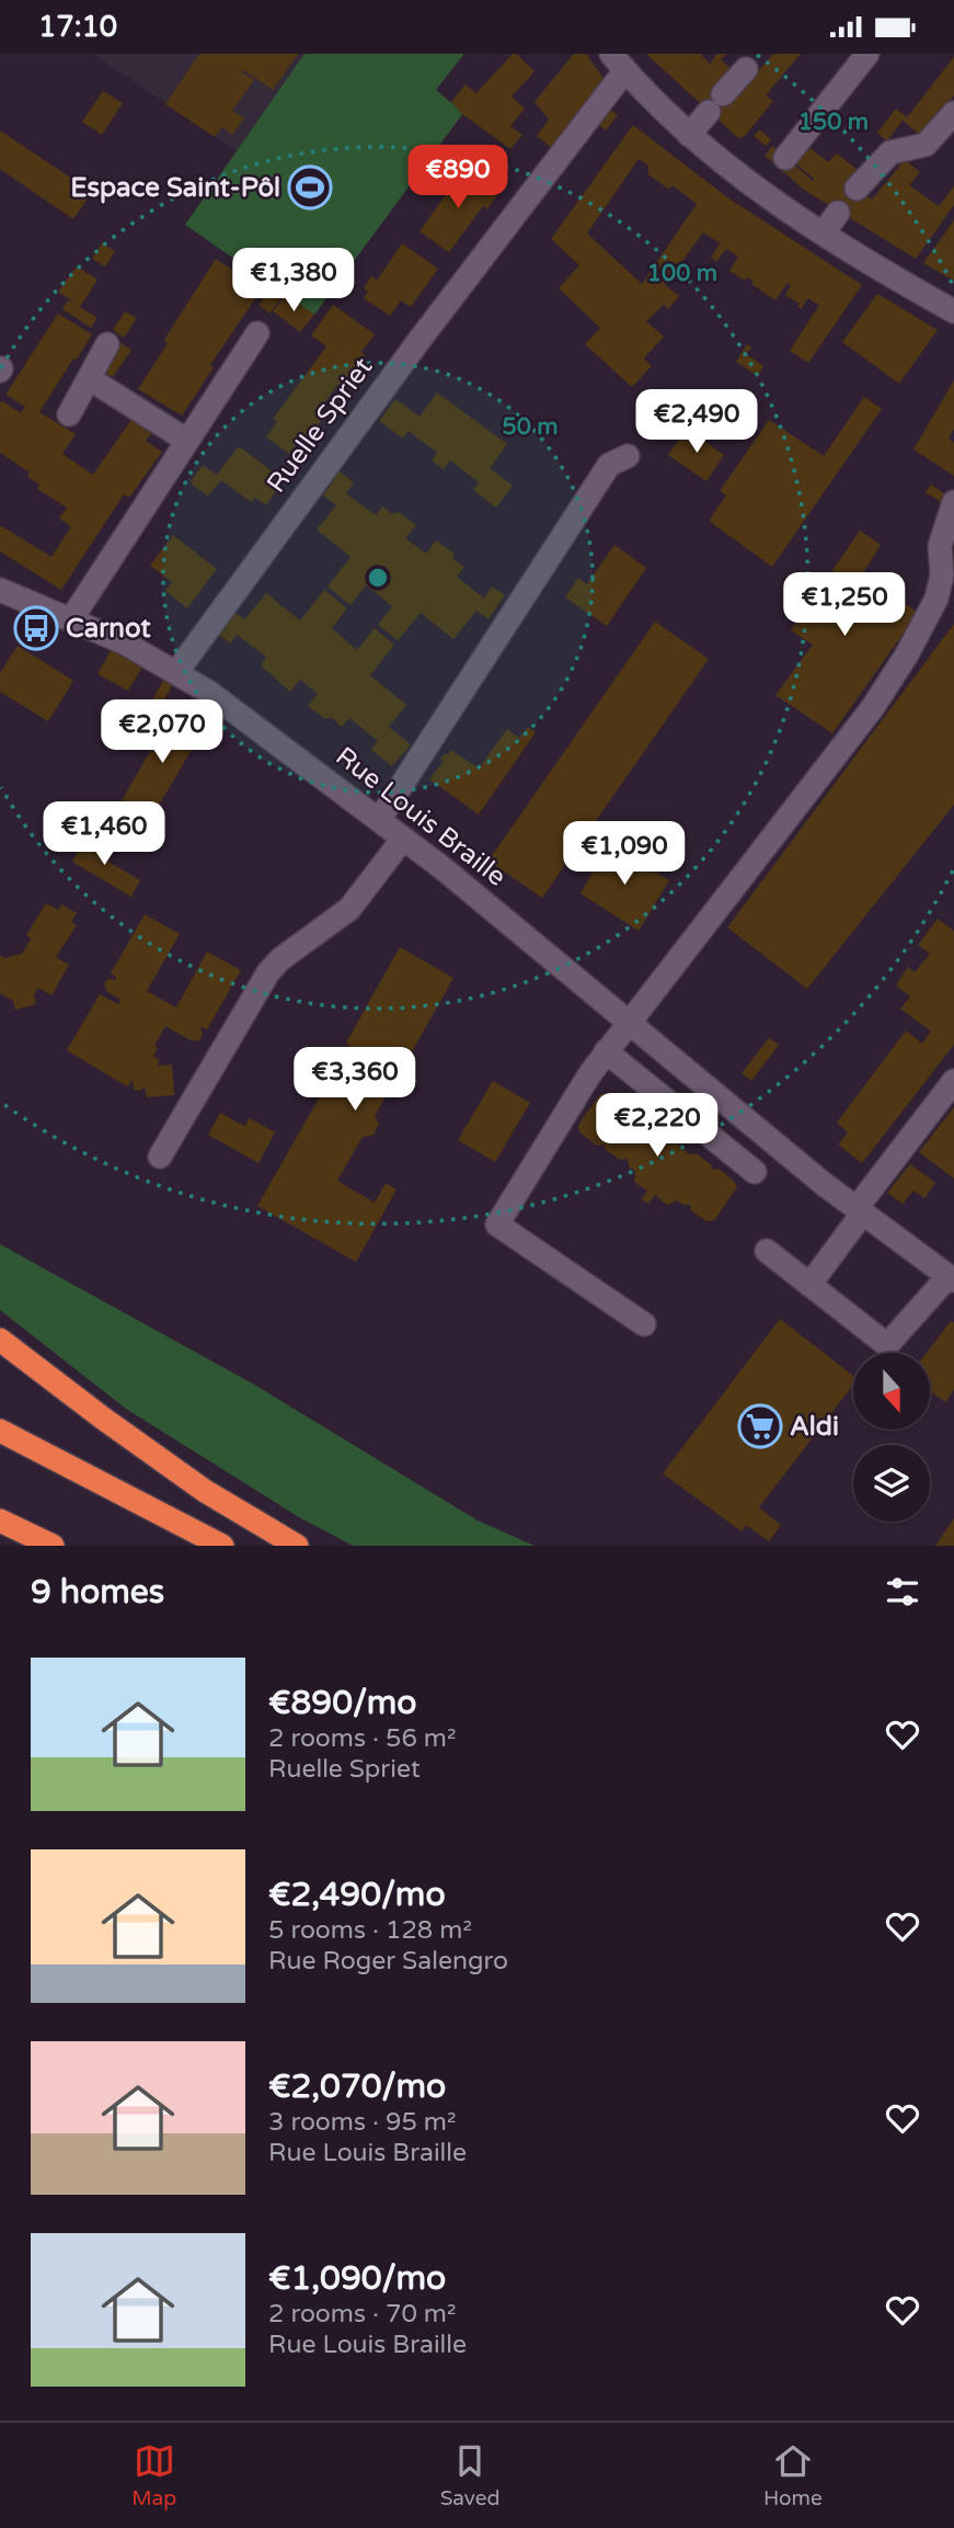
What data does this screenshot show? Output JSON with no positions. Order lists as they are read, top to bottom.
{
  "streets": {
    "street": ["Ruelle Spriet", "Rue Louis Braille"]
  },
  "crossings": [
    ["Ruelle Spriet", "Rue Louis Braille"]
  ],
  "places": {
    "sports": ["Espace Saint-Pôl"],
    "bus stop": ["Carnot"],
    "supermarket": ["Aldi"]
  },
  "north": "bottom",
  "page": {
    "status": "17:10",
    "price": [
      "€890",
      "€1,380",
      "€2,490",
      "€1,250",
      "€2,070",
      "€1,460",
      "€1,090",
      "€3,360",
      "€2,220"
    ],
    "heading": "9 homes",
    "list": [
      {
        "name": "€890/mo",
        "note": "2 rooms · 56 m² · Ruelle Spriet"
      },
      {
        "name": "€2,490/mo",
        "note": "5 rooms · 128 m² · Rue Roger Salengro"
      },
      {
        "name": "€2,070/mo",
        "note": "3 rooms · 95 m² · Rue Louis Braille"
      },
      {
        "name": "€1,090/mo",
        "note": "2 rooms · 70 m² · Rue Louis Braille"
      }
    ],
    "tabs": ["Map", "Saved", "Home"]
  },
  "rings": ["150 m", "100 m", "50 m"]
}
